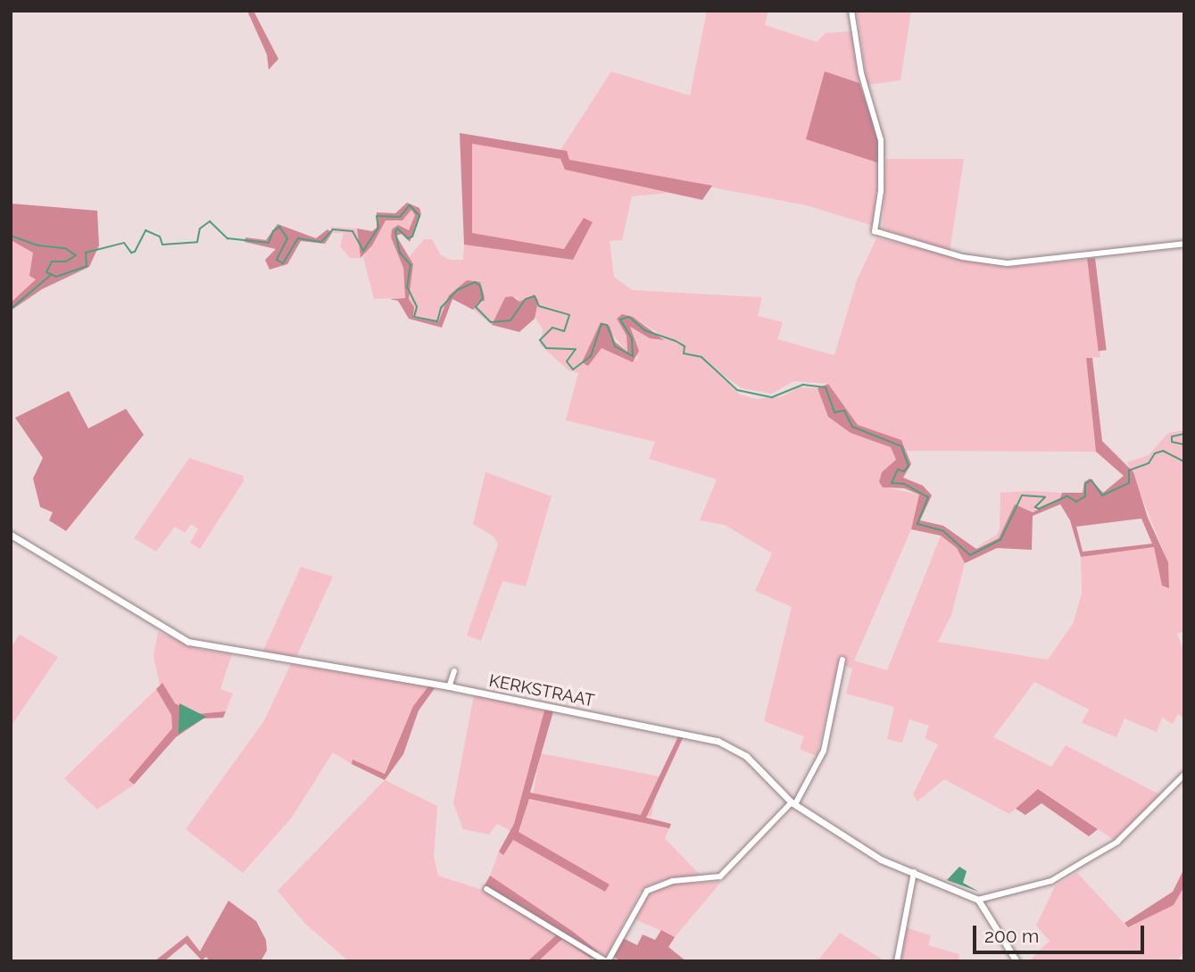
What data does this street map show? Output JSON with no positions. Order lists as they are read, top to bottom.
{
  "streets": {
    "street": ["KERKSTRAAT"]
  },
  "scale_bar": "200 m"
}
